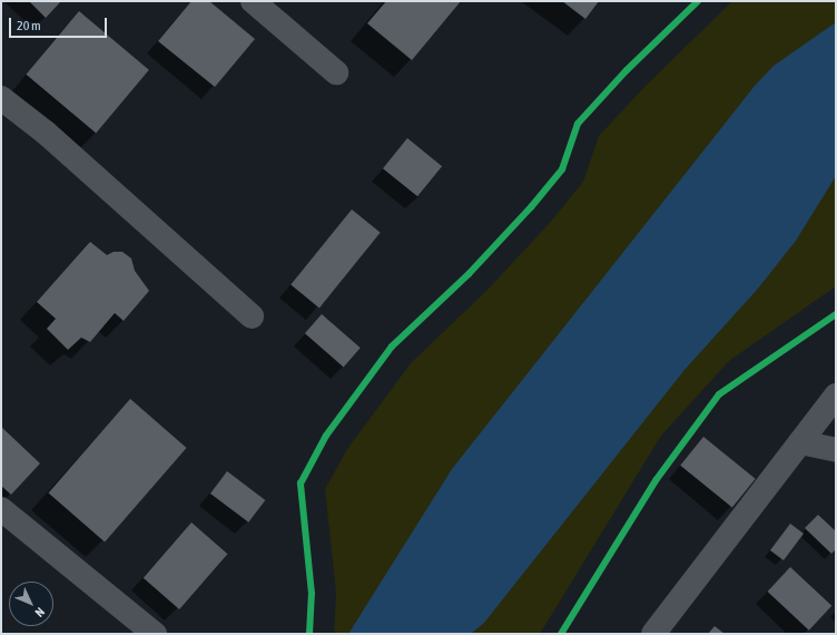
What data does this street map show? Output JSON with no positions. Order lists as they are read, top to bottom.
{
  "scale_bar": "20 m",
  "north": "bottom right"
}
